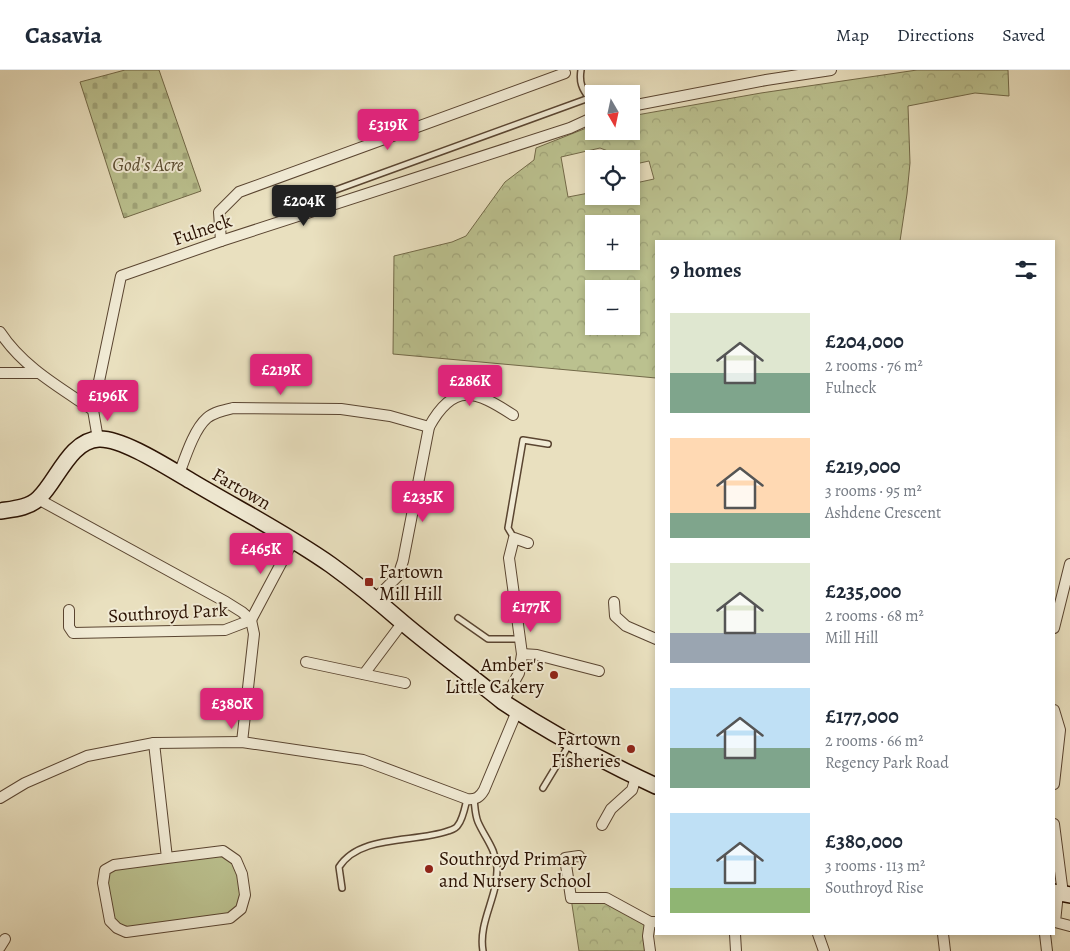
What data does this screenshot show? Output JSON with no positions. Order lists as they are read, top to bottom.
{
  "streets": {
    "street": ["Fulneck", "Fartown", "Southroyd Park"]
  },
  "crossings": [
    ["Fulneck", "Fartown"]
  ],
  "parks": ["God's Acre"],
  "places": {
    "transit": ["Fartown Mill Hill"],
    "other": ["Amber's Little Cakery", "Fartown Fisheries", "Southroyd Primary and Nursery School"]
  },
  "north": "bottom",
  "page": {
    "header": "Casavia",
    "nav": ["Map", "Directions", "Saved"],
    "map_buttons": ["+", "−"],
    "price": [
      "£319K",
      "£204K",
      "£219K",
      "£286K",
      "£196K",
      "£235K",
      "£465K",
      "£177K",
      "£380K"
    ],
    "heading": "9 homes",
    "list": [
      {
        "name": "£204,000",
        "note": "2 rooms · 76 m² · Fulneck"
      },
      {
        "name": "£219,000",
        "note": "3 rooms · 95 m² · Ashdene Crescent"
      },
      {
        "name": "£235,000",
        "note": "2 rooms · 68 m² · Mill Hill"
      },
      {
        "name": "£177,000",
        "note": "2 rooms · 66 m² · Regency Park Road"
      },
      {
        "name": "£380,000",
        "note": "3 rooms · 113 m² · Southroyd Rise"
      }
    ]
  }
}
